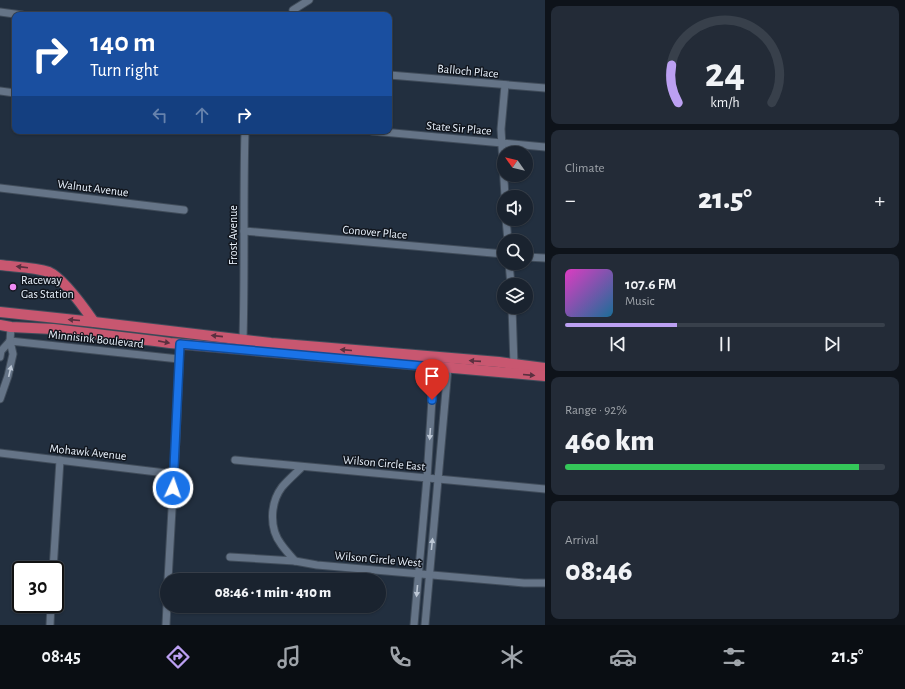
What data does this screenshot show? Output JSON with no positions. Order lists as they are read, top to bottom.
{
  "streets": {
    "street": [
      "Balloch Place",
      "State Sir Place",
      "Walnut Avenue",
      "Conover Place",
      "Frost Avenue",
      "Minnisink Boulevard",
      "Mohawk Avenue",
      "Wilson Circle East",
      "Wilson Circle West"
    ]
  },
  "crossings": [
    ["Conover Place", "Frost Avenue"]
  ],
  "places": ["Raceway Gas Station"],
  "north": "top left",
  "page": {
    "turn": ["140 m", "Turn right"],
    "tile": [
      "Climate",
      ["Range · 92%", "460 km"],
      ["Arrival", "08:46"]
    ],
    "heat": ["−", "21.5°", "+"],
    "song": ["107.6 FM", "Music"],
    "limit": "30",
    "trip": "08:46 · 1 min · 410 m",
    "tabs": ["08:45", "21.5°"],
    "gauge": ["24", "km/h"]
  }
}
